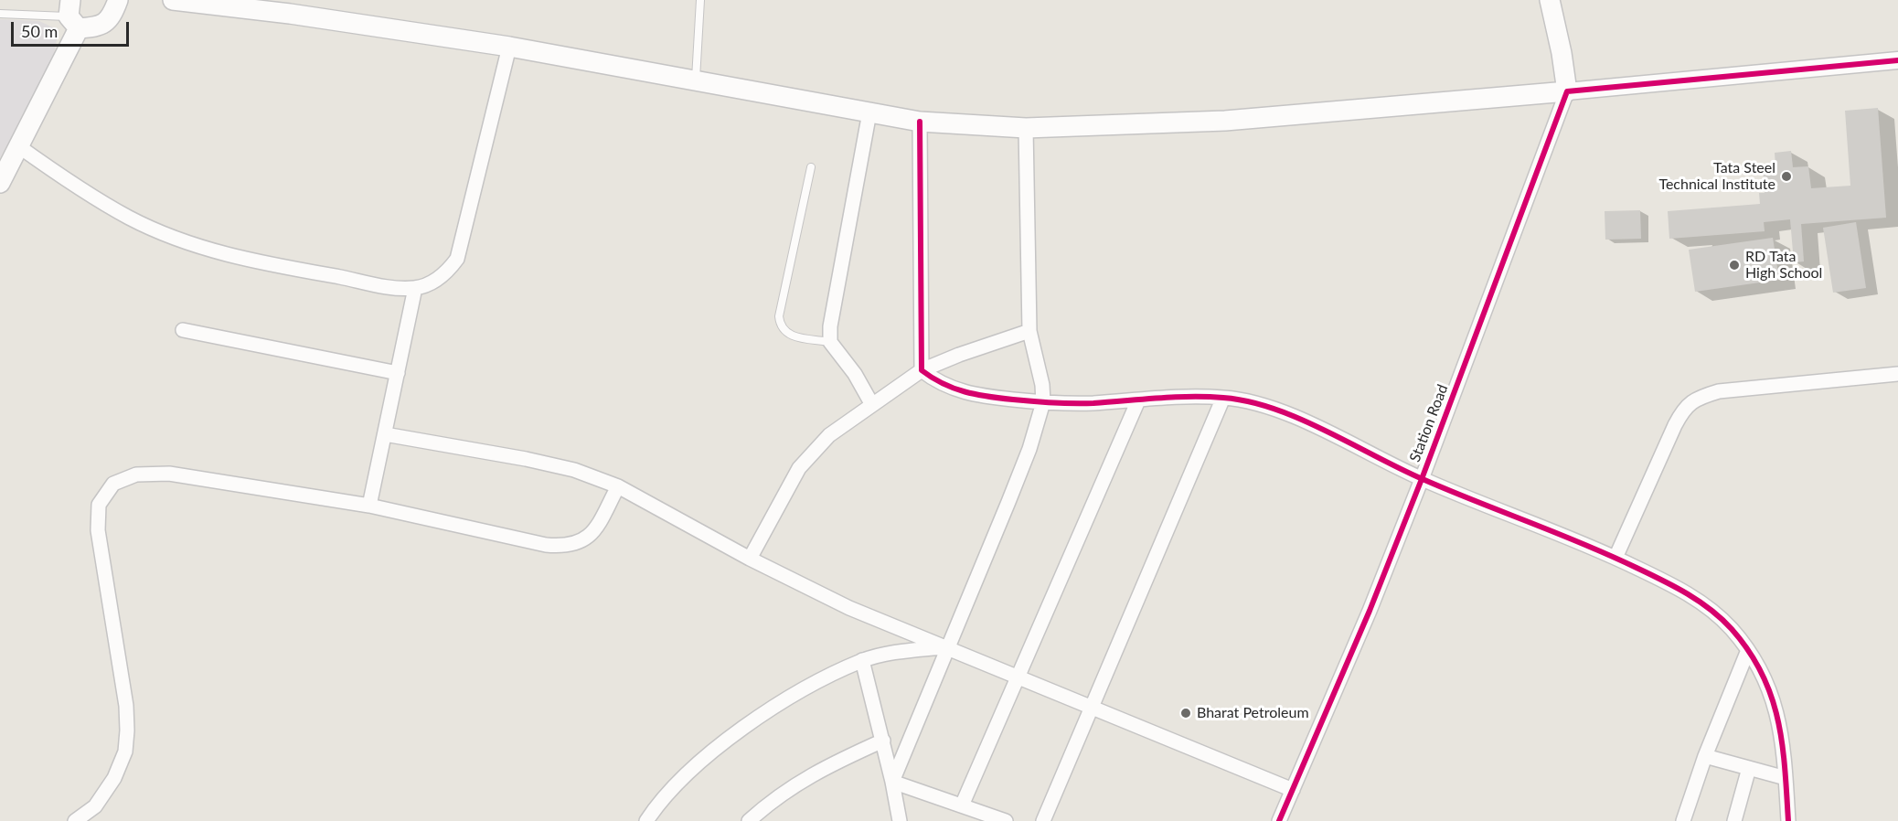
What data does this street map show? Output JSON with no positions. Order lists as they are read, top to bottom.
{
  "streets": {
    "street": ["Station Road"]
  },
  "places": ["Tata Steel Technical Institute", "RD Tata High School", "Bharat Petroleum"],
  "scale_bar": "50 m"
}
